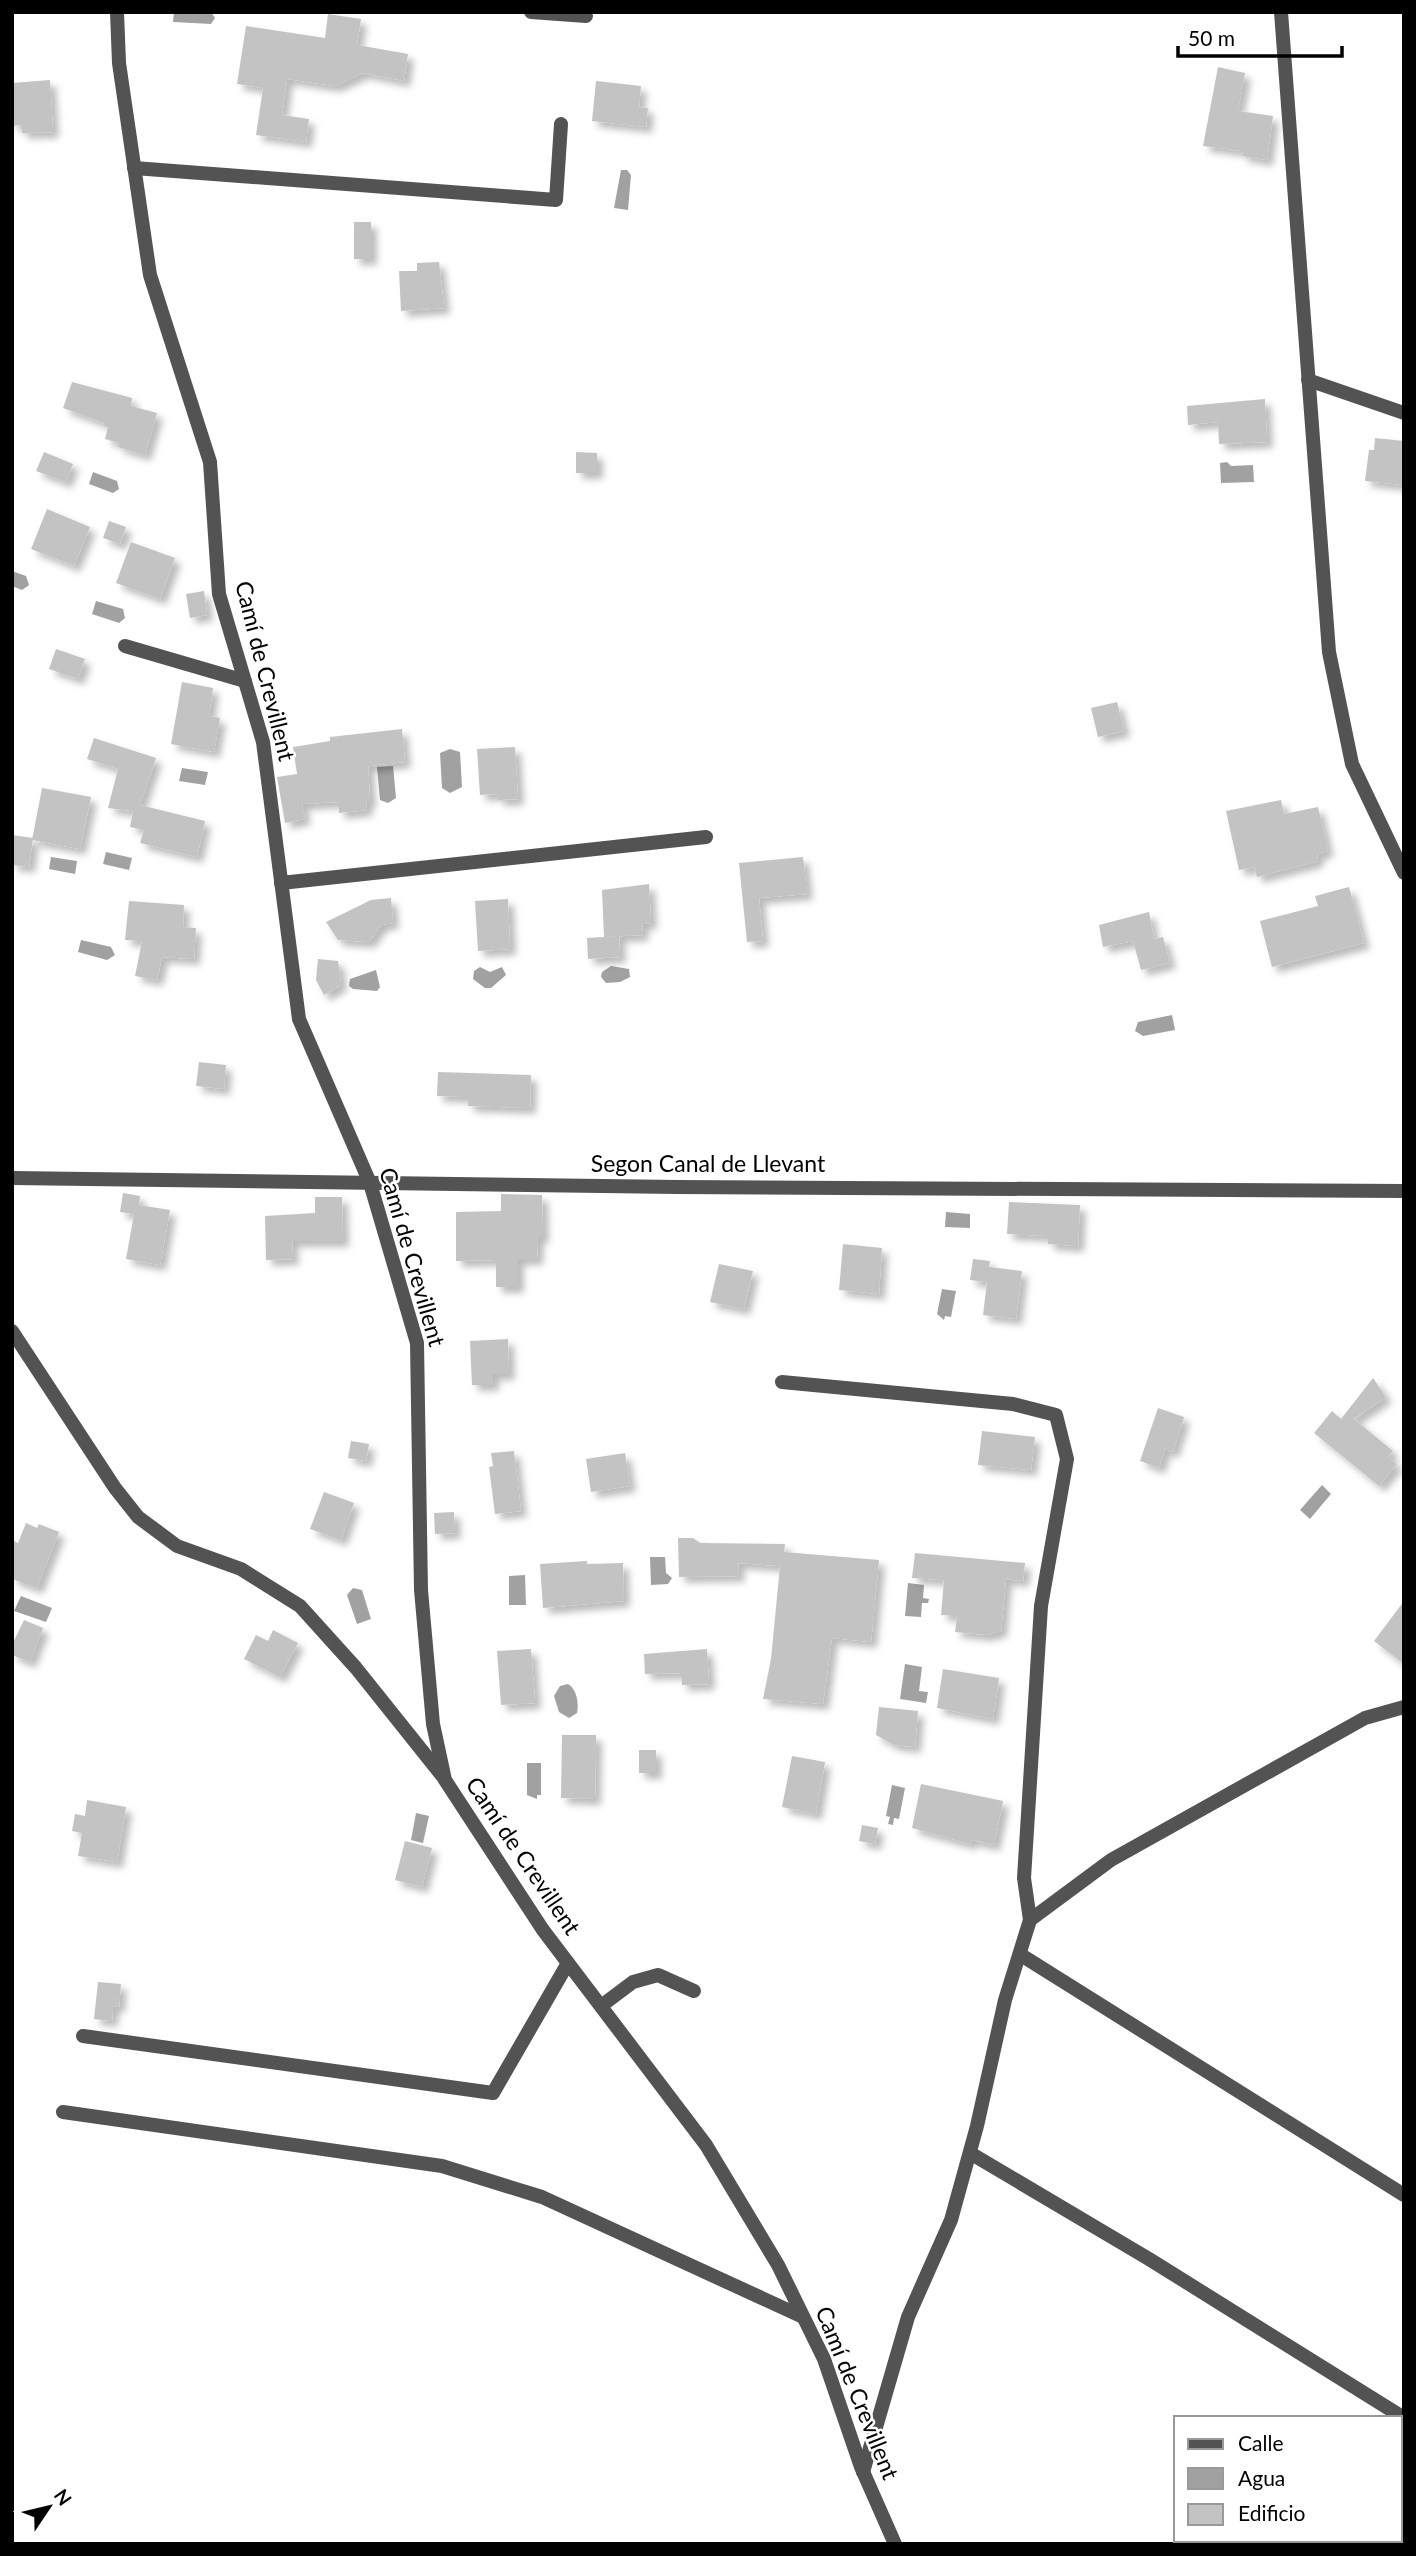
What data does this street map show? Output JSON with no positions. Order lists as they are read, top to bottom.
{
  "streets": {
    "street": ["Camí de Crevillent", "Segon Canal de Llevant"]
  },
  "crossings": [
    ["Camí de Crevillent", "Segon Canal de Llevant"]
  ],
  "legend": ["Calle", "Agua", "Edificio"],
  "scale_bar": "50 m",
  "north": "top right"
}
